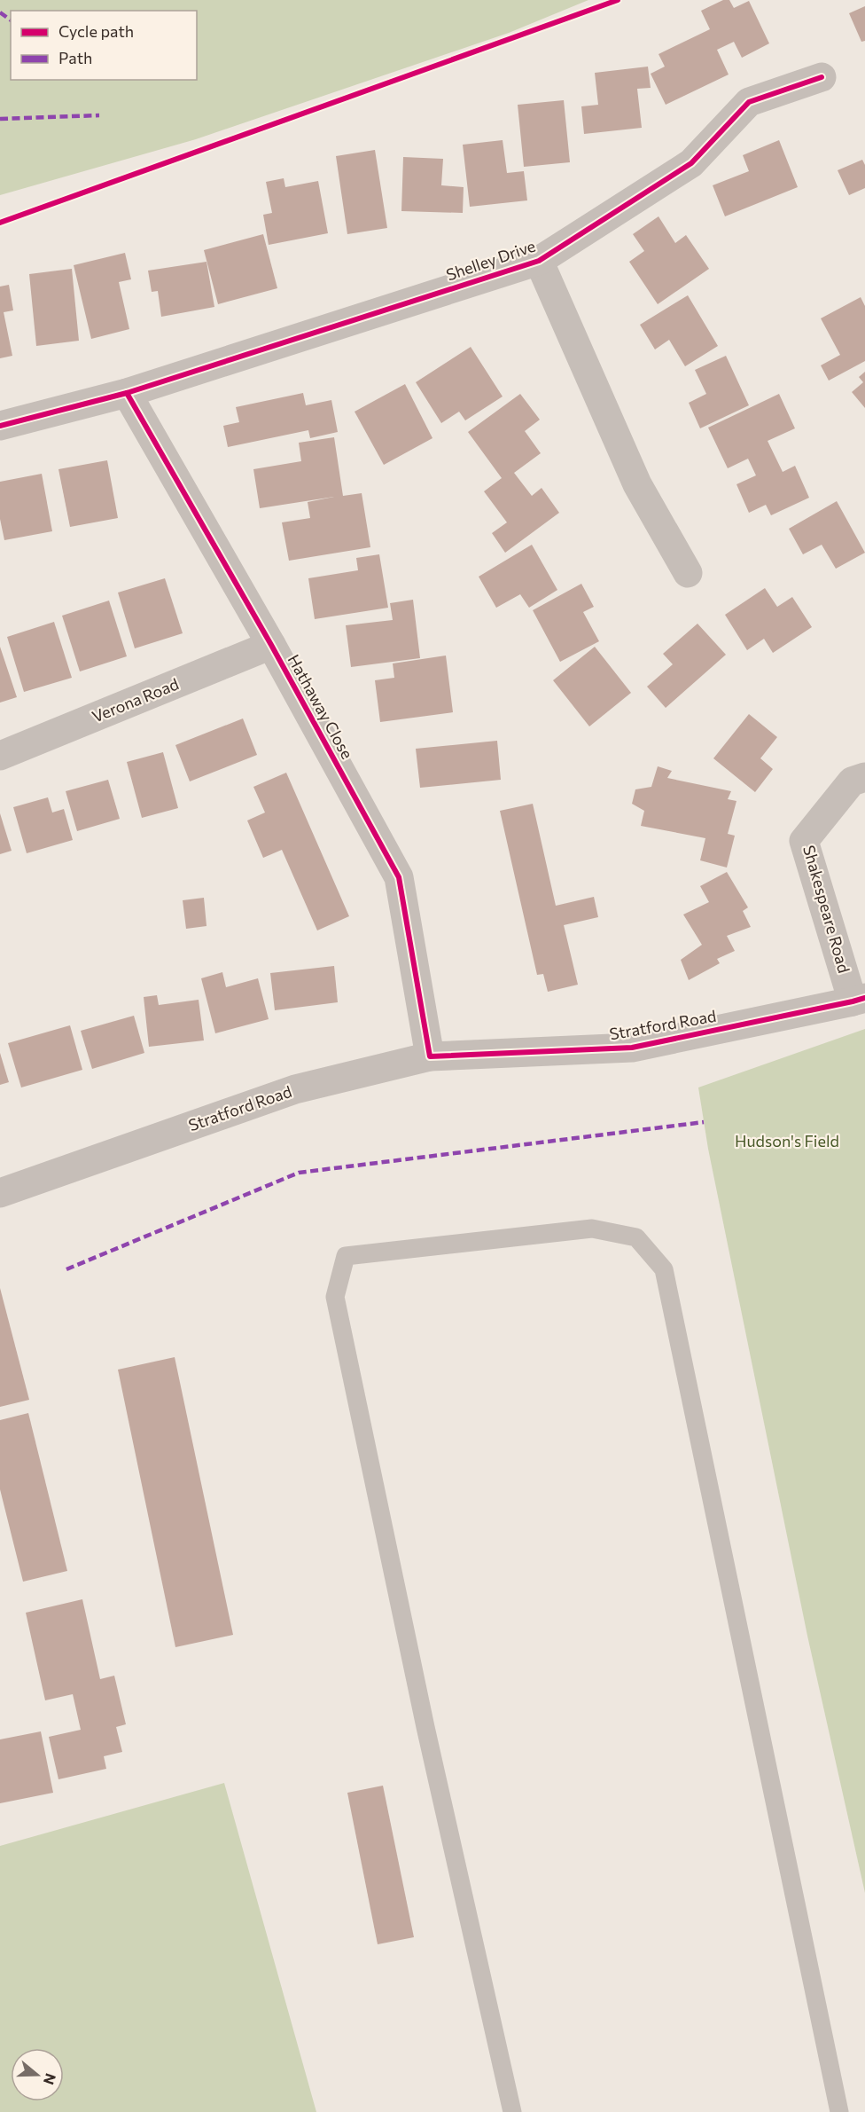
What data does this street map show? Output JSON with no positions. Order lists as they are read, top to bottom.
{
  "streets": {
    "street": [
      "Shelley Drive",
      "Verona Road",
      "Hathaway Close",
      "Shakespeare Road",
      "Stratford Road"
    ]
  },
  "crossings": [
    ["Shelley Drive", "Hathaway Close"],
    ["Verona Road", "Hathaway Close"],
    ["Hathaway Close", "Stratford Road"],
    ["Shakespeare Road", "Stratford Road"]
  ],
  "parks": ["Hudson's Field"],
  "legend": ["Cycle path", "Path"],
  "north": "right"
}
